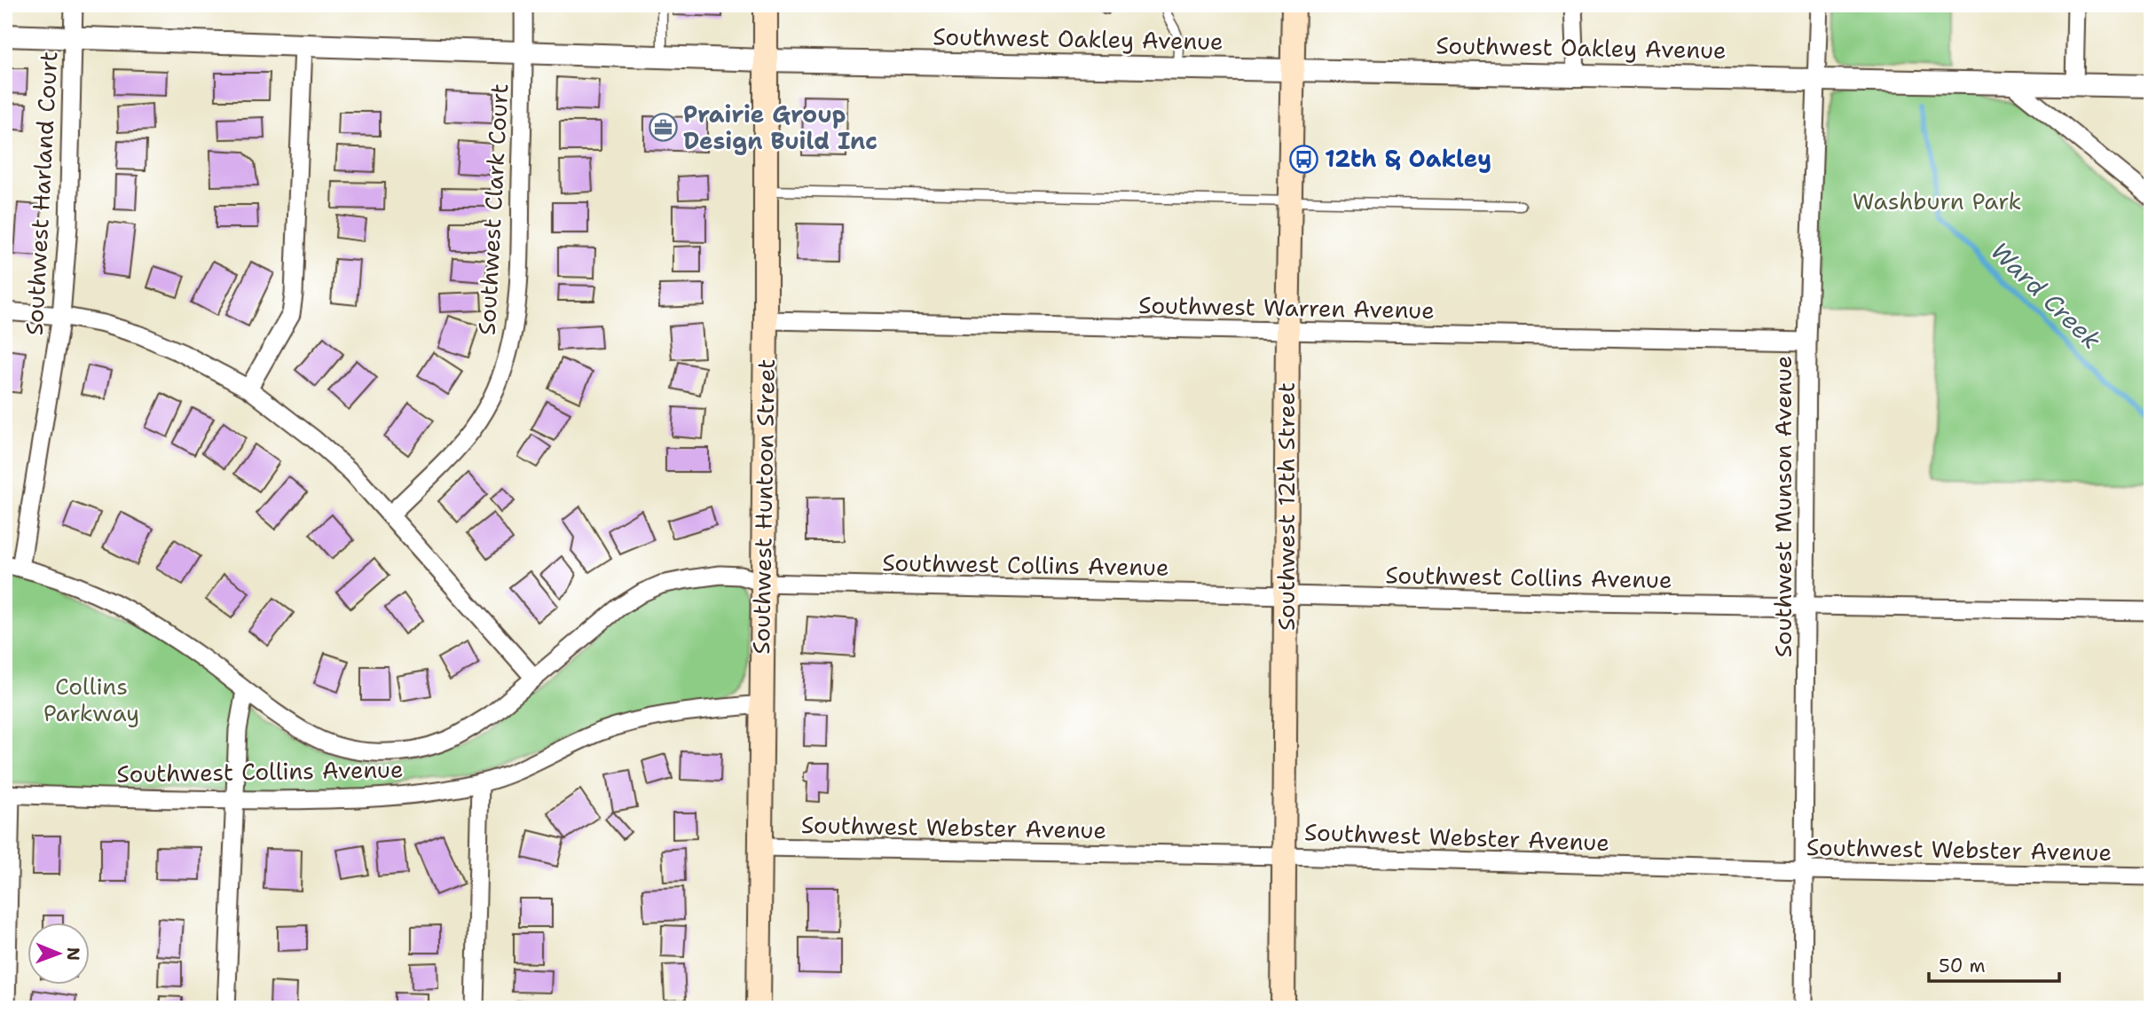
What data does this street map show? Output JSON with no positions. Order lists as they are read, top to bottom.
{
  "streets": {
    "main road": ["Southwest Huntoon Street", "Southwest 12th Street"],
    "street": [
      "Southwest Oakley Avenue",
      "Southwest Harland Court",
      "Southwest Clark Court",
      "Southwest Warren Avenue",
      "Southwest Munson Avenue",
      "Southwest Collins Avenue",
      "Southwest Webster Avenue"
    ]
  },
  "crossings": [
    ["Southwest Oakley Avenue", "Southwest Harland Court"],
    ["Southwest Oakley Avenue", "Southwest Clark Court"],
    ["Southwest Oakley Avenue", "Southwest Huntoon Street"],
    ["Southwest Oakley Avenue", "Southwest 12th Street"],
    ["Southwest Oakley Avenue", "Southwest Munson Avenue"],
    ["Southwest Harland Court", "Southwest Collins Avenue"],
    ["Southwest Warren Avenue", "Southwest Huntoon Street"],
    ["Southwest Warren Avenue", "Southwest 12th Street"],
    ["Southwest Warren Avenue", "Southwest Munson Avenue"],
    ["Southwest Huntoon Street", "Southwest Collins Avenue"],
    ["Southwest Huntoon Street", "Southwest Webster Avenue"],
    ["Southwest 12th Street", "Southwest Collins Avenue"],
    ["Southwest 12th Street", "Southwest Webster Avenue"],
    ["Southwest Munson Avenue", "Southwest Collins Avenue"],
    ["Southwest Munson Avenue", "Southwest Webster Avenue"]
  ],
  "water": ["Ward Creek"],
  "parks": ["Washburn Park", "Collins Parkway"],
  "places": {
    "office": ["Prairie Group Design Build Inc"],
    "bus stop": ["12th & Oakley"]
  },
  "scale_bar": "50 m",
  "north": "right"
}
